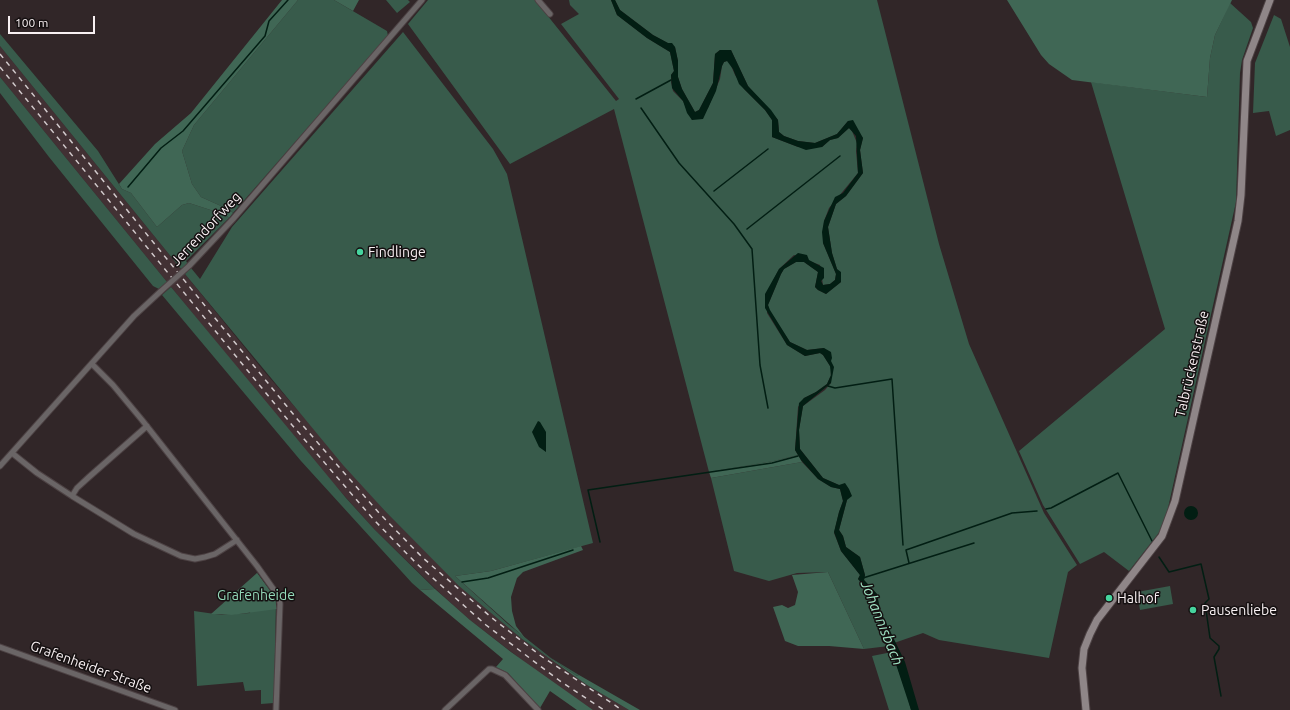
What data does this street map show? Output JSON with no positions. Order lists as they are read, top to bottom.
{
  "streets": {
    "main road": ["Talbrückenstraße"],
    "street": ["Jerrendorfweg", "Grafenheider Straße"]
  },
  "water": ["Johannisbach"],
  "parks": ["Grafenheide"],
  "places": ["Findlinge", "Halhof", "Pausenliebe"],
  "scale_bar": "100 m"
}
